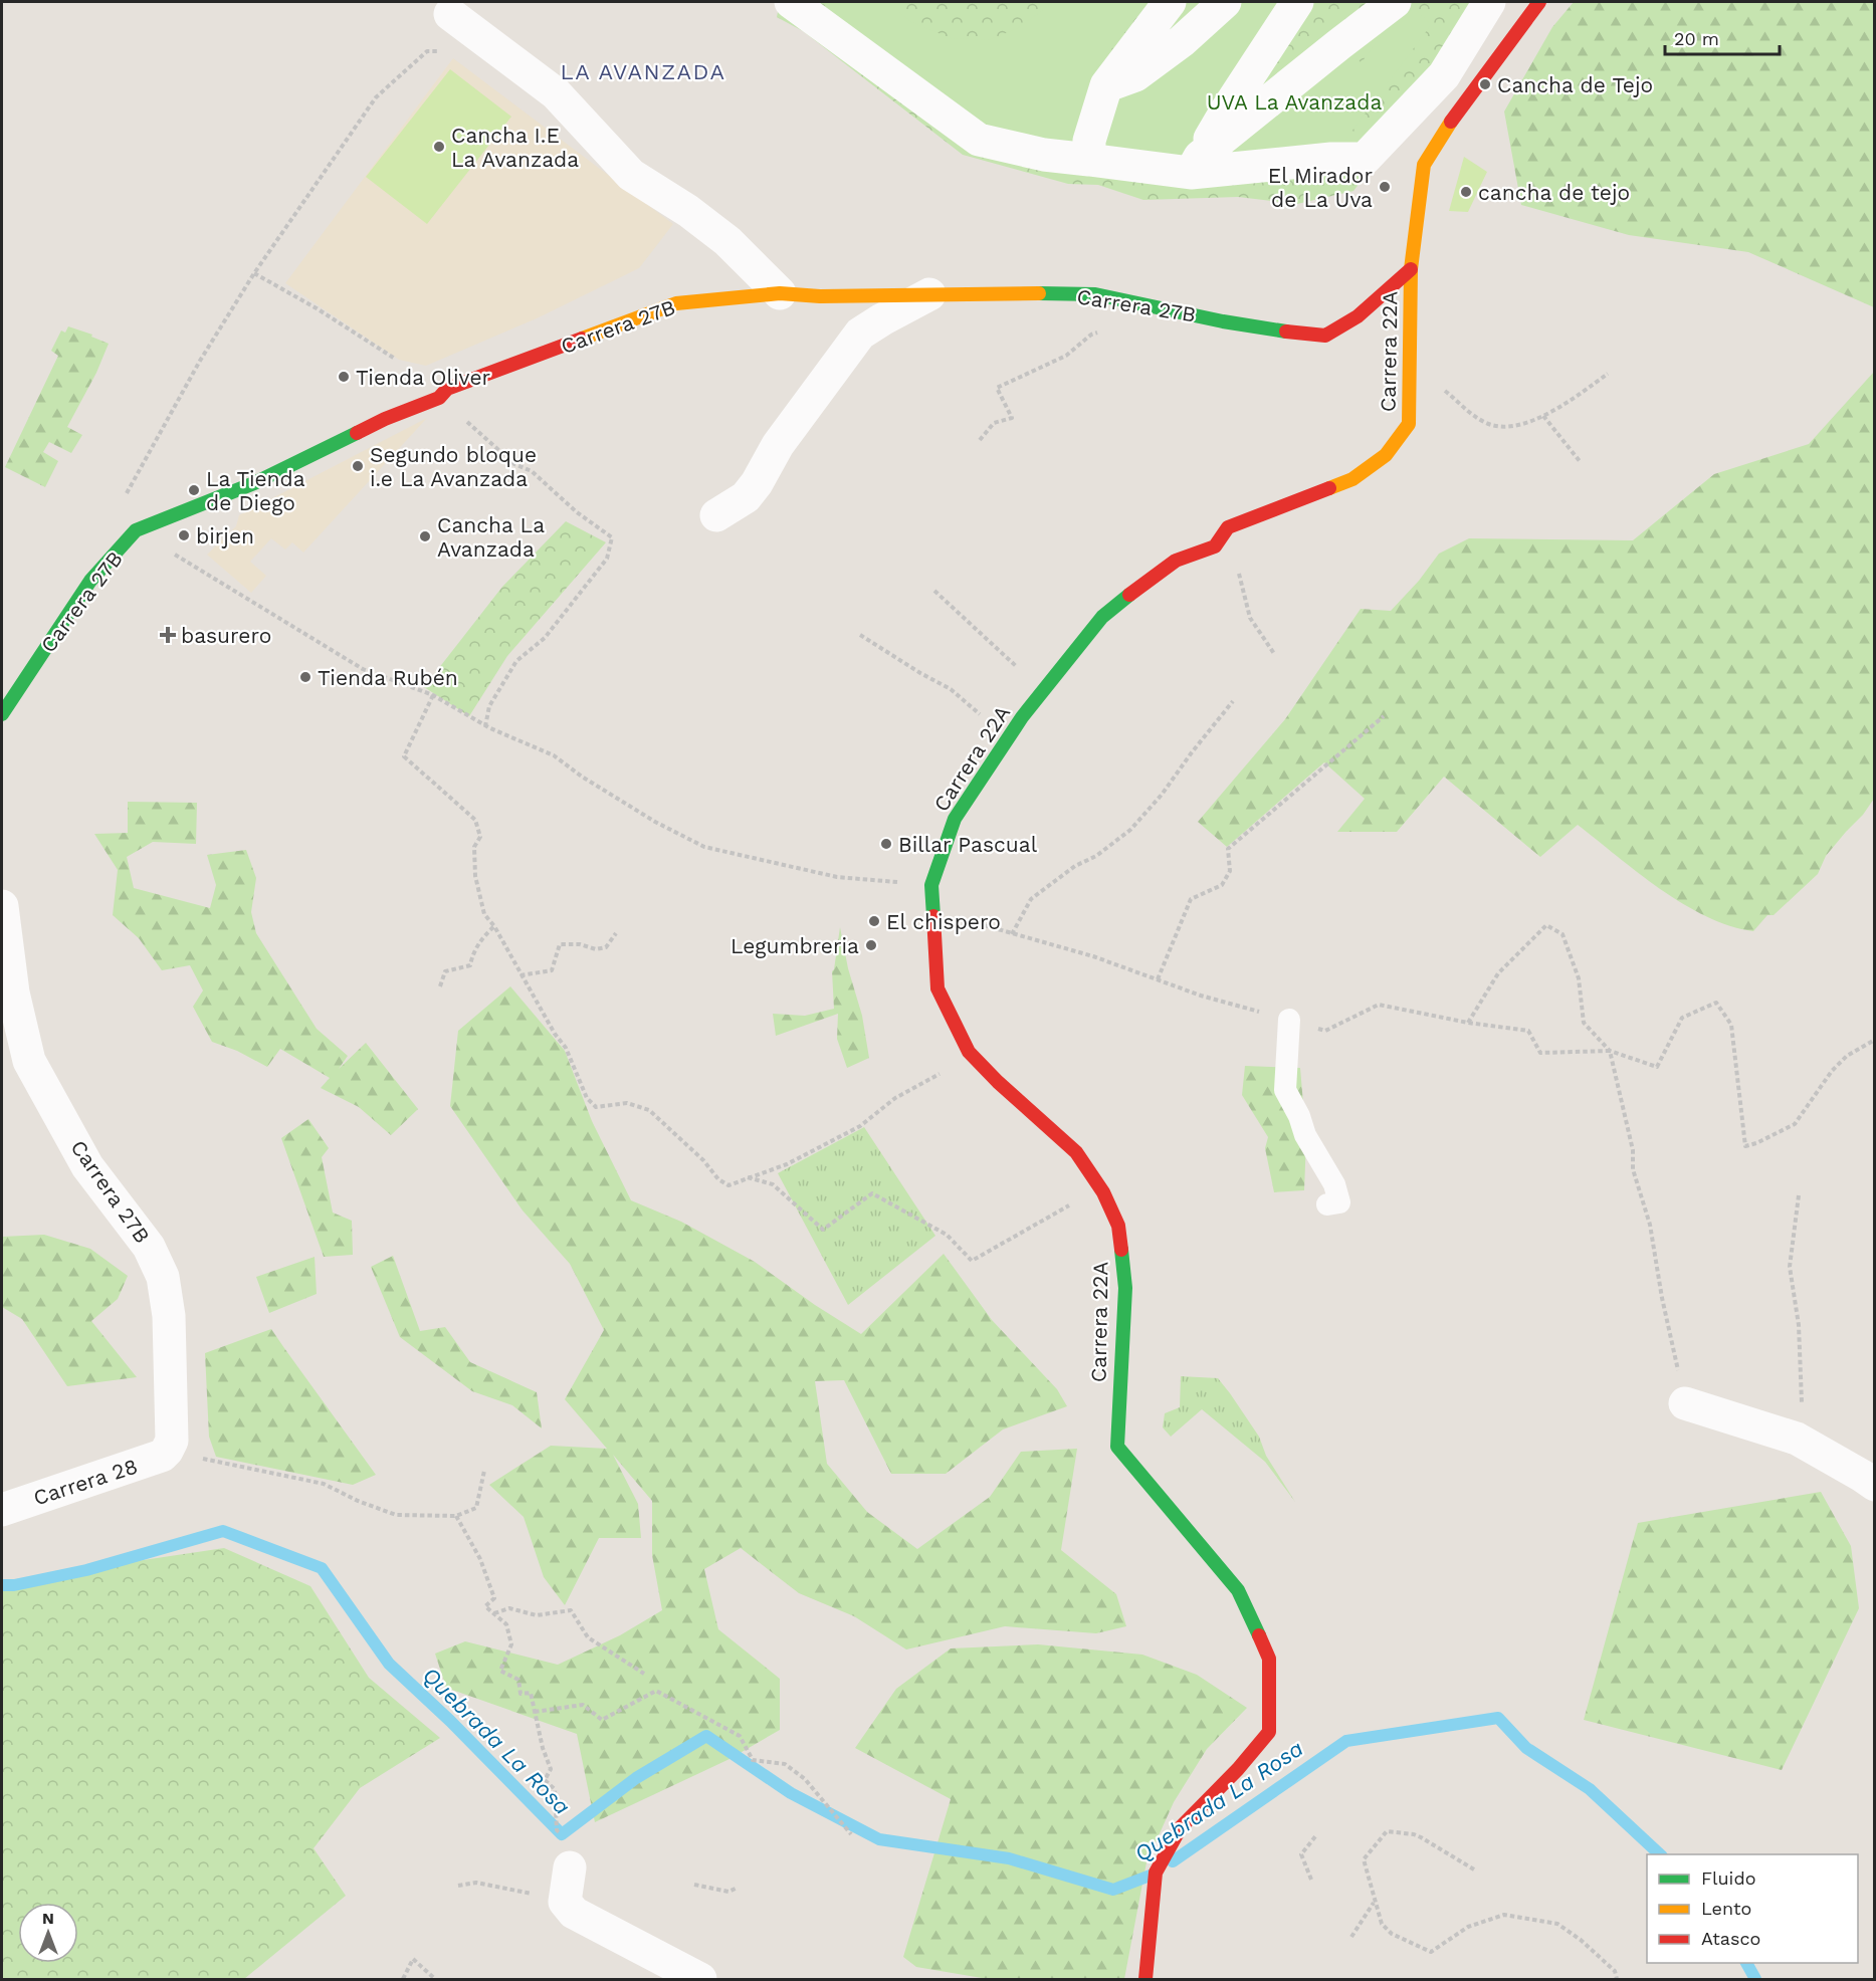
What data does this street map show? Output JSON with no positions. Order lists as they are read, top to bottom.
{
  "streets": {
    "street": ["Carrera 27B", "Carrera 22A", "Carrera 28"]
  },
  "crossings": [
    ["Carrera 27B", "Carrera 22A"],
    ["Carrera 27B", "Carrera 28"]
  ],
  "districts": ["LA AVANZADA"],
  "water": ["Quebrada La Rosa"],
  "parks": ["UVA La Avanzada"],
  "places": {
    "other": [
      "Cancha de Tejo",
      "Cancha I.E La Avanzada",
      "El Mirador de La Uva",
      "cancha de tejo",
      "Tienda Oliver",
      "Segundo bloque i.e La Avanzada",
      "La Tienda de Diego",
      "birjen",
      "Cancha La Avanzada",
      "Tienda Rubén",
      "Billar Pascual",
      "El chispero",
      "Legumbreria"
    ],
    "health": ["basurero"]
  },
  "legend": ["Fluido", "Lento", "Atasco"],
  "scale_bar": "20 m",
  "north": "top"
}
